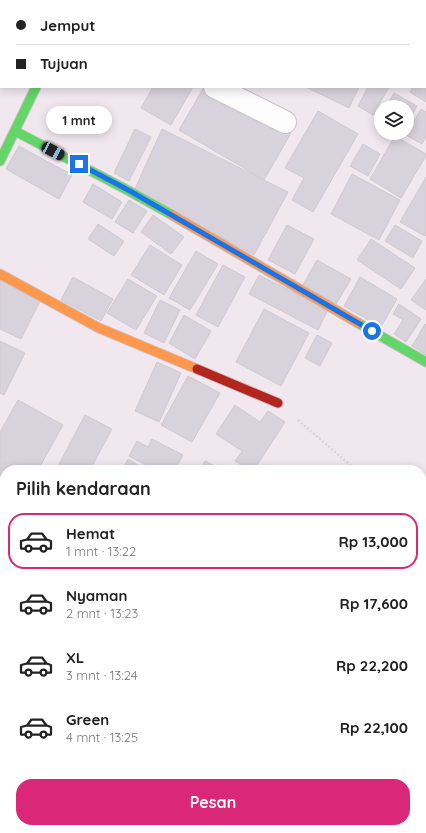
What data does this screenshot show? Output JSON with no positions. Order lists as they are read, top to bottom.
{
  "page": {
    "banner": ["Jemput", "Tujuan"],
    "bubble": "1 mnt",
    "heading": "Pilih kendaraan",
    "list": [
      {
        "name": "Hemat",
        "note": "1 mnt · 13:22",
        "value": "Rp 13,000"
      },
      {
        "name": "Nyaman",
        "note": "2 mnt · 13:23",
        "value": "Rp 17,600"
      },
      {
        "name": "XL",
        "note": "3 mnt · 13:24",
        "value": "Rp 22,200"
      },
      {
        "name": "Green",
        "note": "4 mnt · 13:25",
        "value": "Rp 22,100"
      }
    ],
    "buttons": "Pesan"
  }
}
